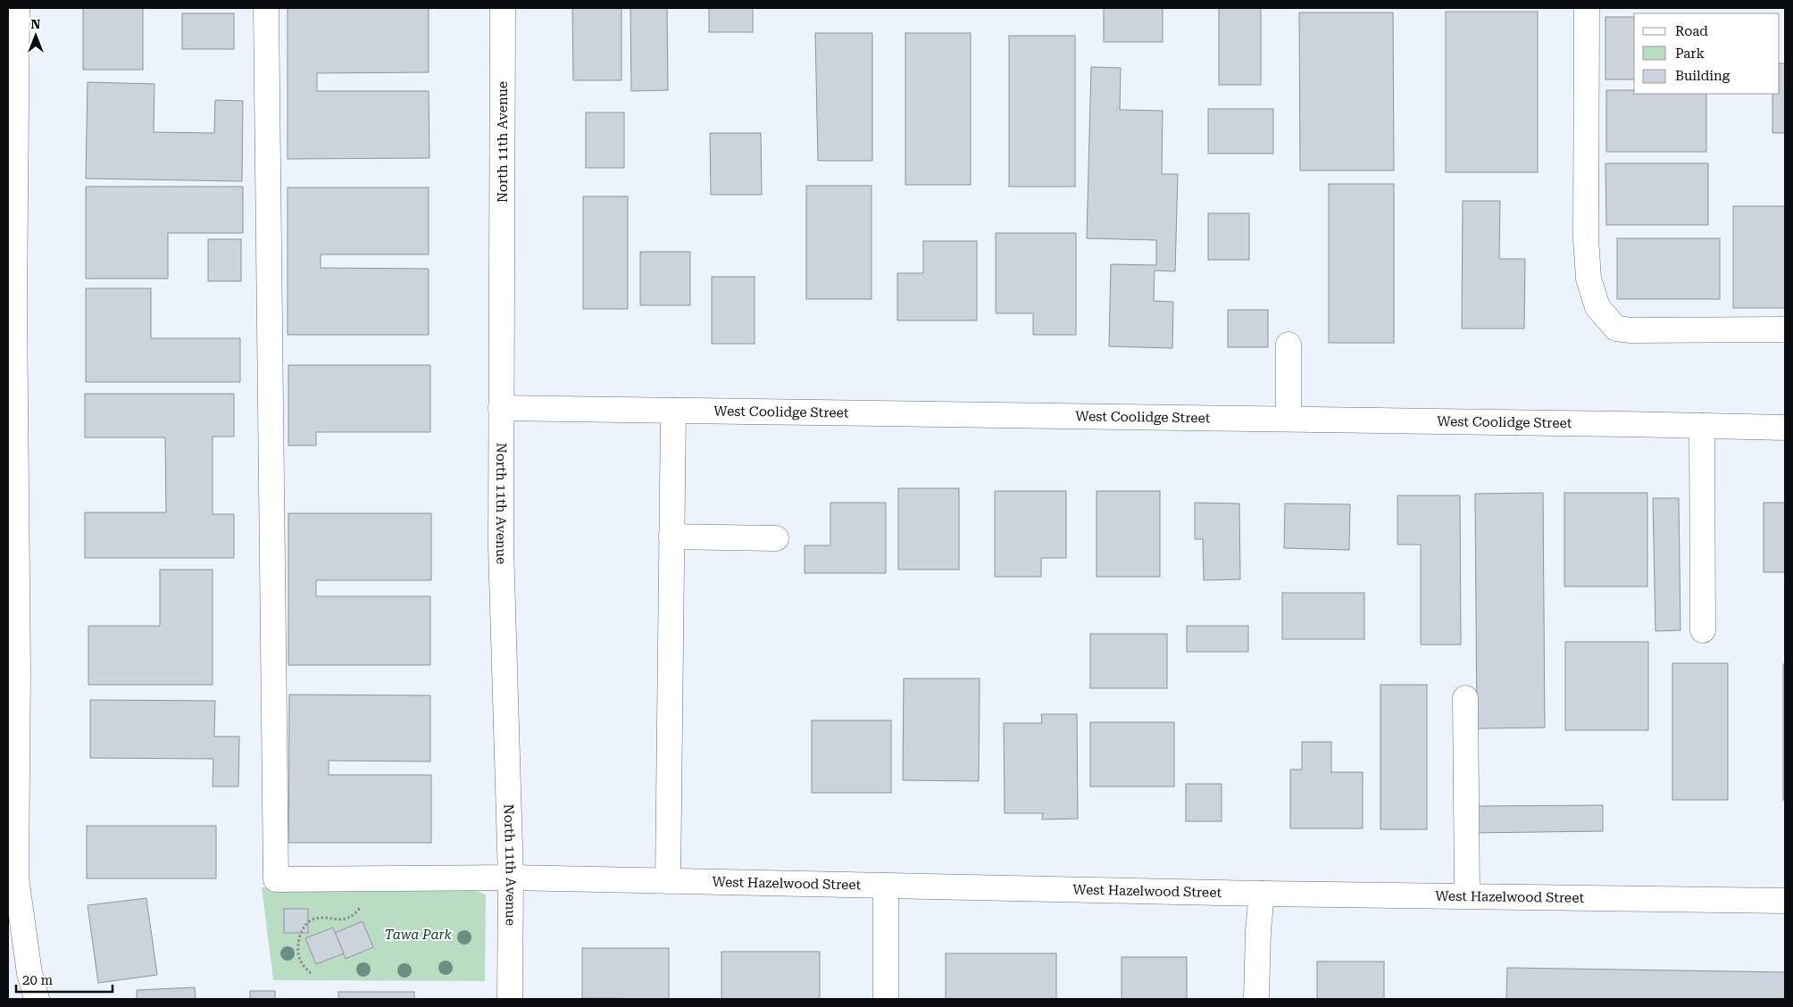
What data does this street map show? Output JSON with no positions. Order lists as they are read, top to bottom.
{
  "streets": {
    "street": ["North 11th Avenue", "West Coolidge Street", "West Hazelwood Street"]
  },
  "crossings": [
    ["North 11th Avenue", "West Coolidge Street"],
    ["North 11th Avenue", "West Hazelwood Street"]
  ],
  "parks": ["Tawa Park"],
  "legend": ["Road", "Park", "Building"],
  "scale_bar": "20 m",
  "north": "top"
}
